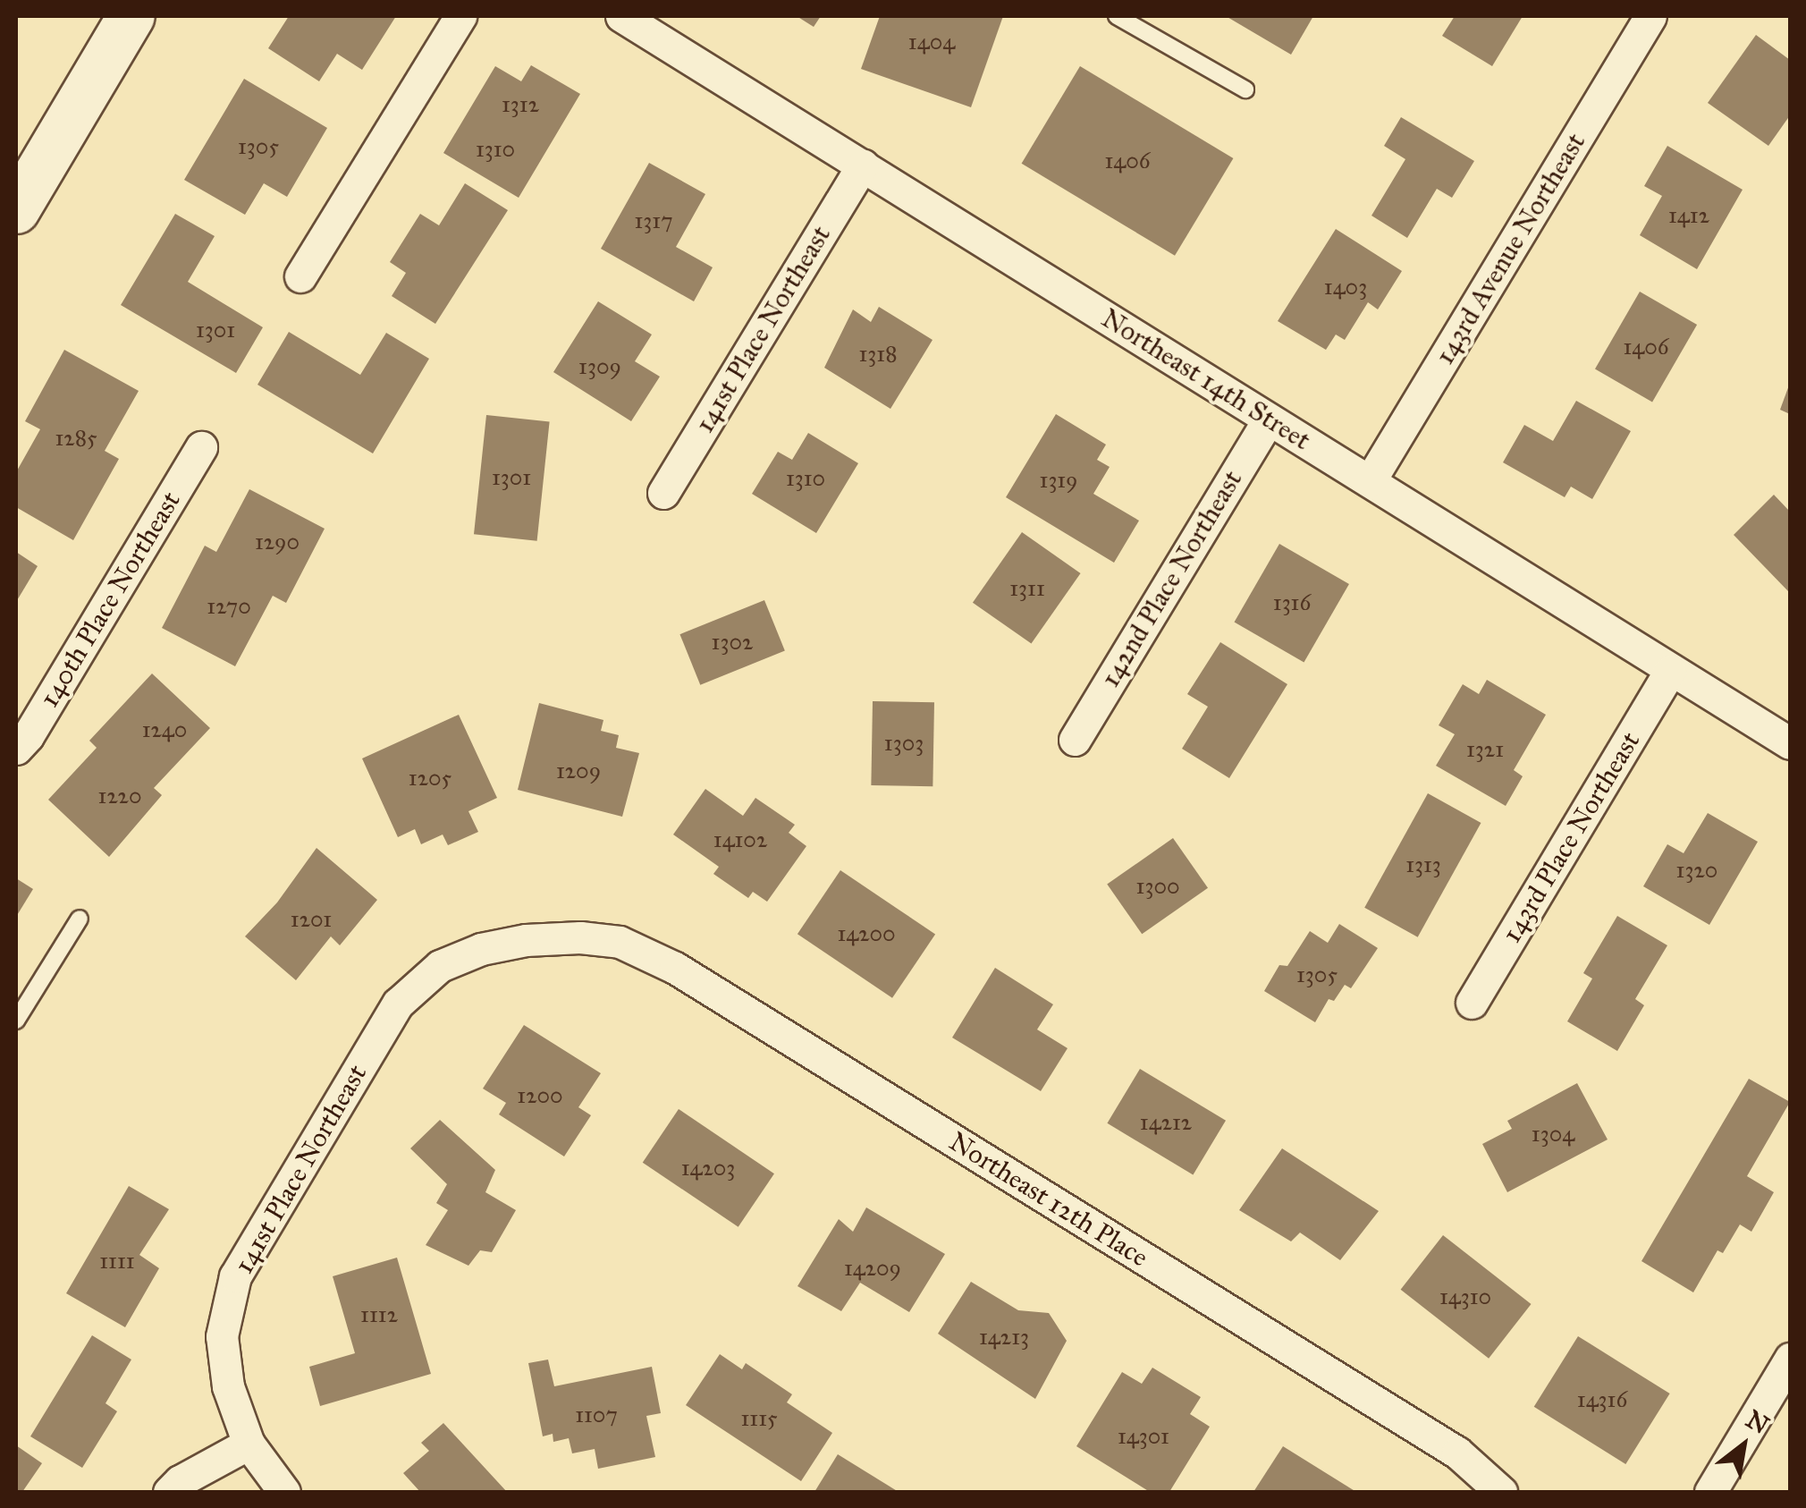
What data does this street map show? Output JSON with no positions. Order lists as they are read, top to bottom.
{
  "streets": {
    "street": [
      "143rd Avenue Northeast",
      "141st Place Northeast",
      "Northeast 14th Street",
      "142nd Place Northeast",
      "140th Place Northeast",
      "143rd Place Northeast",
      "Northeast 12th Place"
    ]
  },
  "crossings": [
    ["143rd Avenue Northeast", "Northeast 14th Street"],
    ["141st Place Northeast", "Northeast 14th Street"],
    ["141st Place Northeast", "Northeast 12th Place"],
    ["Northeast 14th Street", "142nd Place Northeast"],
    ["Northeast 14th Street", "143rd Place Northeast"]
  ],
  "house_numbers": [
    "1404",
    "1312",
    "1305",
    "1310",
    "1406",
    "1412",
    "1317",
    "1403",
    "1301",
    "1406",
    "1318",
    "1309",
    "1285",
    "1301",
    "1310",
    "1319",
    "1290",
    "1311",
    "1316",
    "1270",
    "1302",
    "1240",
    "1303",
    "1321",
    "1209",
    "1205",
    "1220",
    "14102",
    "1313",
    "1320",
    "1300",
    "1201",
    "14200",
    "1305",
    "1200",
    "14212",
    "1304",
    "14203",
    "1111",
    "14209",
    "14310",
    "1112",
    "14213",
    "14316",
    "1107",
    "1115",
    "14301"
  ],
  "north": "top right"
}
